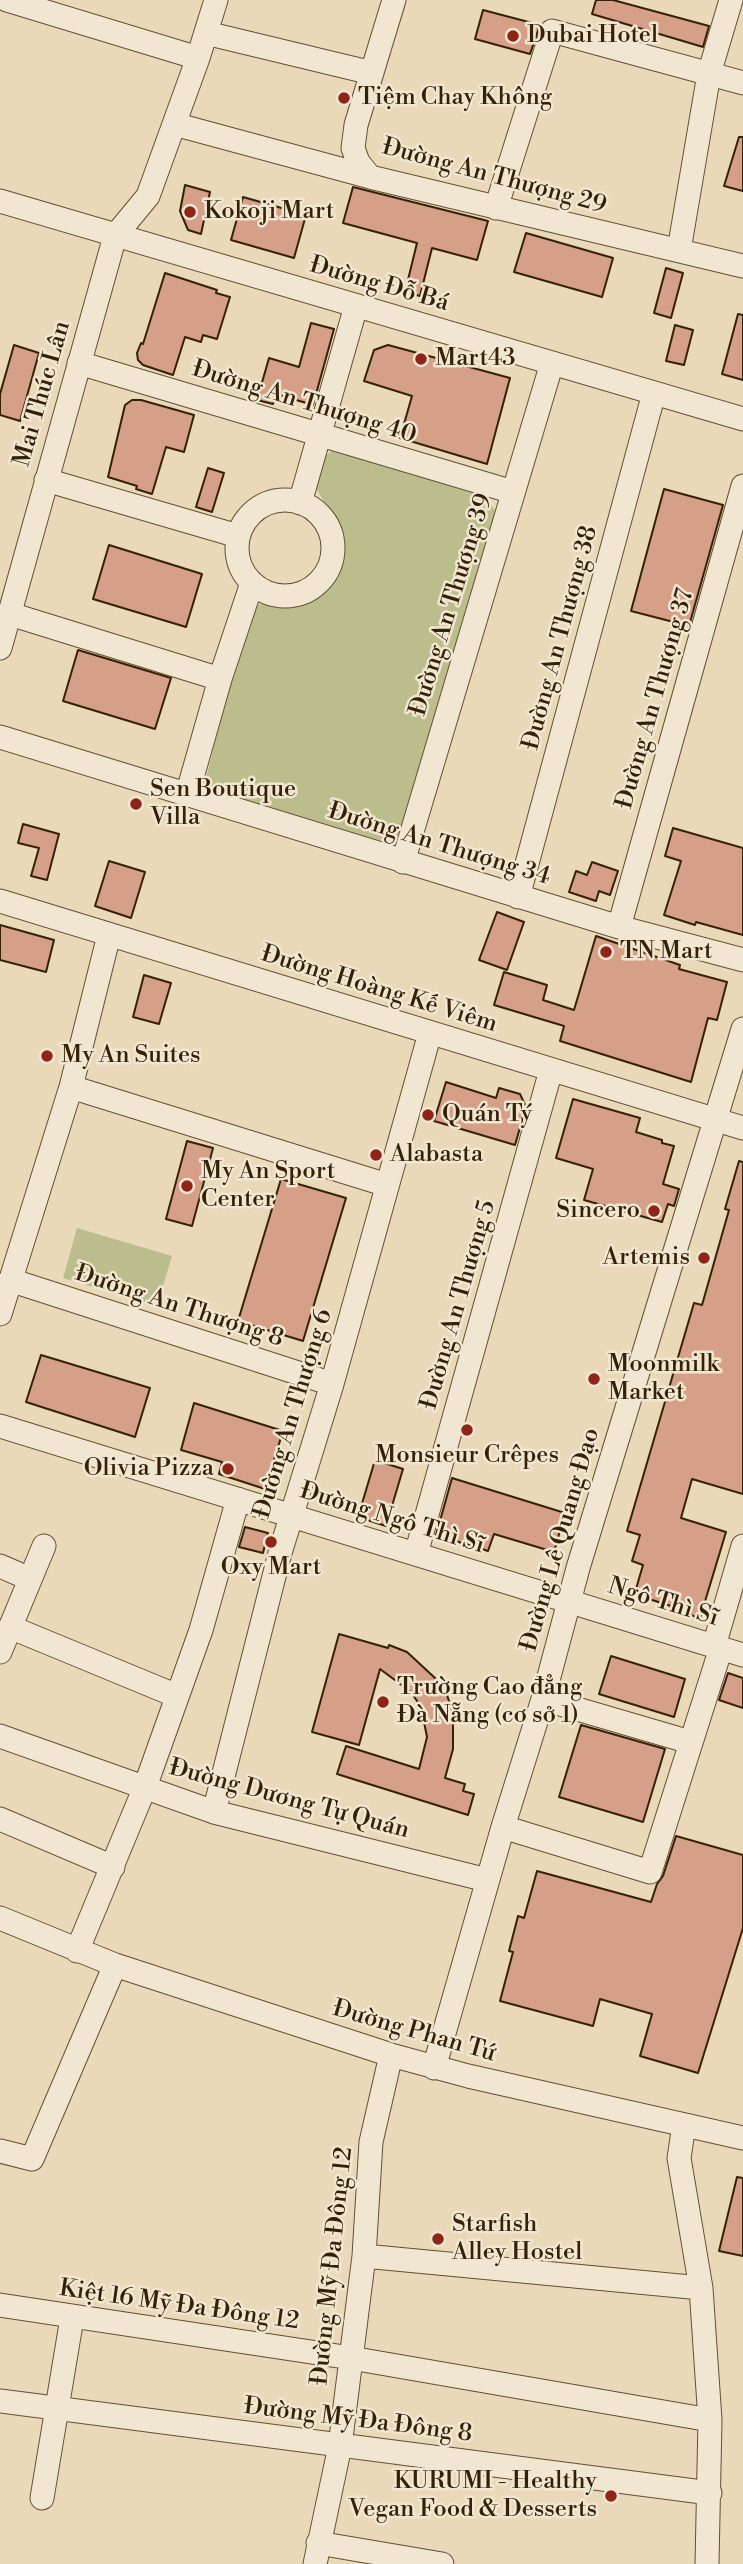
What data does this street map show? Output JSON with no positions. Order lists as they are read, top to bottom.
{
  "streets": {
    "street": [
      "Đường An Thượng 29",
      "Đường Đỗ Bá",
      "Mai Thúc Lân",
      "Đường An Thượng 40",
      "Đường An Thượng 39",
      "Đường An Thượng 38",
      "Đường An Thượng 37",
      "Đường An Thượng 34",
      "Đường Hoàng Kế Viêm",
      "Đường An Thượng 5",
      "Đường An Thượng 8",
      "Đường An Thượng 6",
      "Đường Ngô Thì Sĩ",
      "Đường Lê Quang Đạo",
      "Ngô Thì Sĩ",
      "Đường Dương Tự Quán",
      "Đường Phan Tứ",
      "Đường Mỹ Đa Đông 12",
      "Kiệt 16 Mỹ Đa Đông 12",
      "Đường Mỹ Đa Đông 8"
    ]
  },
  "crossings": [
    ["Đường Đỗ Bá", "Mai Thúc Lân"],
    ["Đường Đỗ Bá", "Đường An Thượng 39"],
    ["Đường Đỗ Bá", "Đường An Thượng 38"],
    ["Mai Thúc Lân", "Đường An Thượng 40"],
    ["Đường An Thượng 40", "Đường An Thượng 39"],
    ["Đường An Thượng 39", "Đường An Thượng 34"],
    ["Đường An Thượng 38", "Đường An Thượng 34"],
    ["Đường An Thượng 37", "Đường An Thượng 34"],
    ["Đường Hoàng Kế Viêm", "Đường An Thượng 5"],
    ["Đường Hoàng Kế Viêm", "Đường An Thượng 6"],
    ["Đường Hoàng Kế Viêm", "Đường Lê Quang Đạo"],
    ["Đường An Thượng 5", "Đường Ngô Thì Sĩ"],
    ["Đường An Thượng 8", "Đường An Thượng 6"],
    ["Đường An Thượng 6", "Đường Ngô Thì Sĩ"],
    ["Đường An Thượng 6", "Đường Dương Tự Quán"],
    ["Đường Ngô Thì Sĩ", "Đường Lê Quang Đạo"],
    ["Đường Ngô Thì Sĩ", "Ngô Thì Sĩ"],
    ["Đường Lê Quang Đạo", "Ngô Thì Sĩ"],
    ["Đường Lê Quang Đạo", "Đường Dương Tự Quán"],
    ["Đường Lê Quang Đạo", "Đường Phan Tứ"],
    ["Đường Phan Tứ", "Đường Mỹ Đa Đông 12"],
    ["Đường Mỹ Đa Đông 12", "Kiệt 16 Mỹ Đa Đông 12"],
    ["Đường Mỹ Đa Đông 12", "Đường Mỹ Đa Đông 8"]
  ],
  "places": [
    "Dubai Hotel",
    "Tiệm Chay Không",
    "Kokoji Mart",
    "Mart43",
    "Sen Boutique Villa",
    "TN Mart",
    "My An Suites",
    "Quán Tý",
    "Alabasta",
    "My An Sport Center",
    "Sincero",
    "Artemis",
    "Moonmilk Market",
    "Monsieur Crêpes",
    "Olivia Pizza",
    "Oxy Mart",
    "Trường Cao đẳng Đà Nẵng (cơ sở 1)",
    "Starfish Alley Hostel",
    "KURUMI - Healthy Vegan Food & Desserts"
  ]
}
